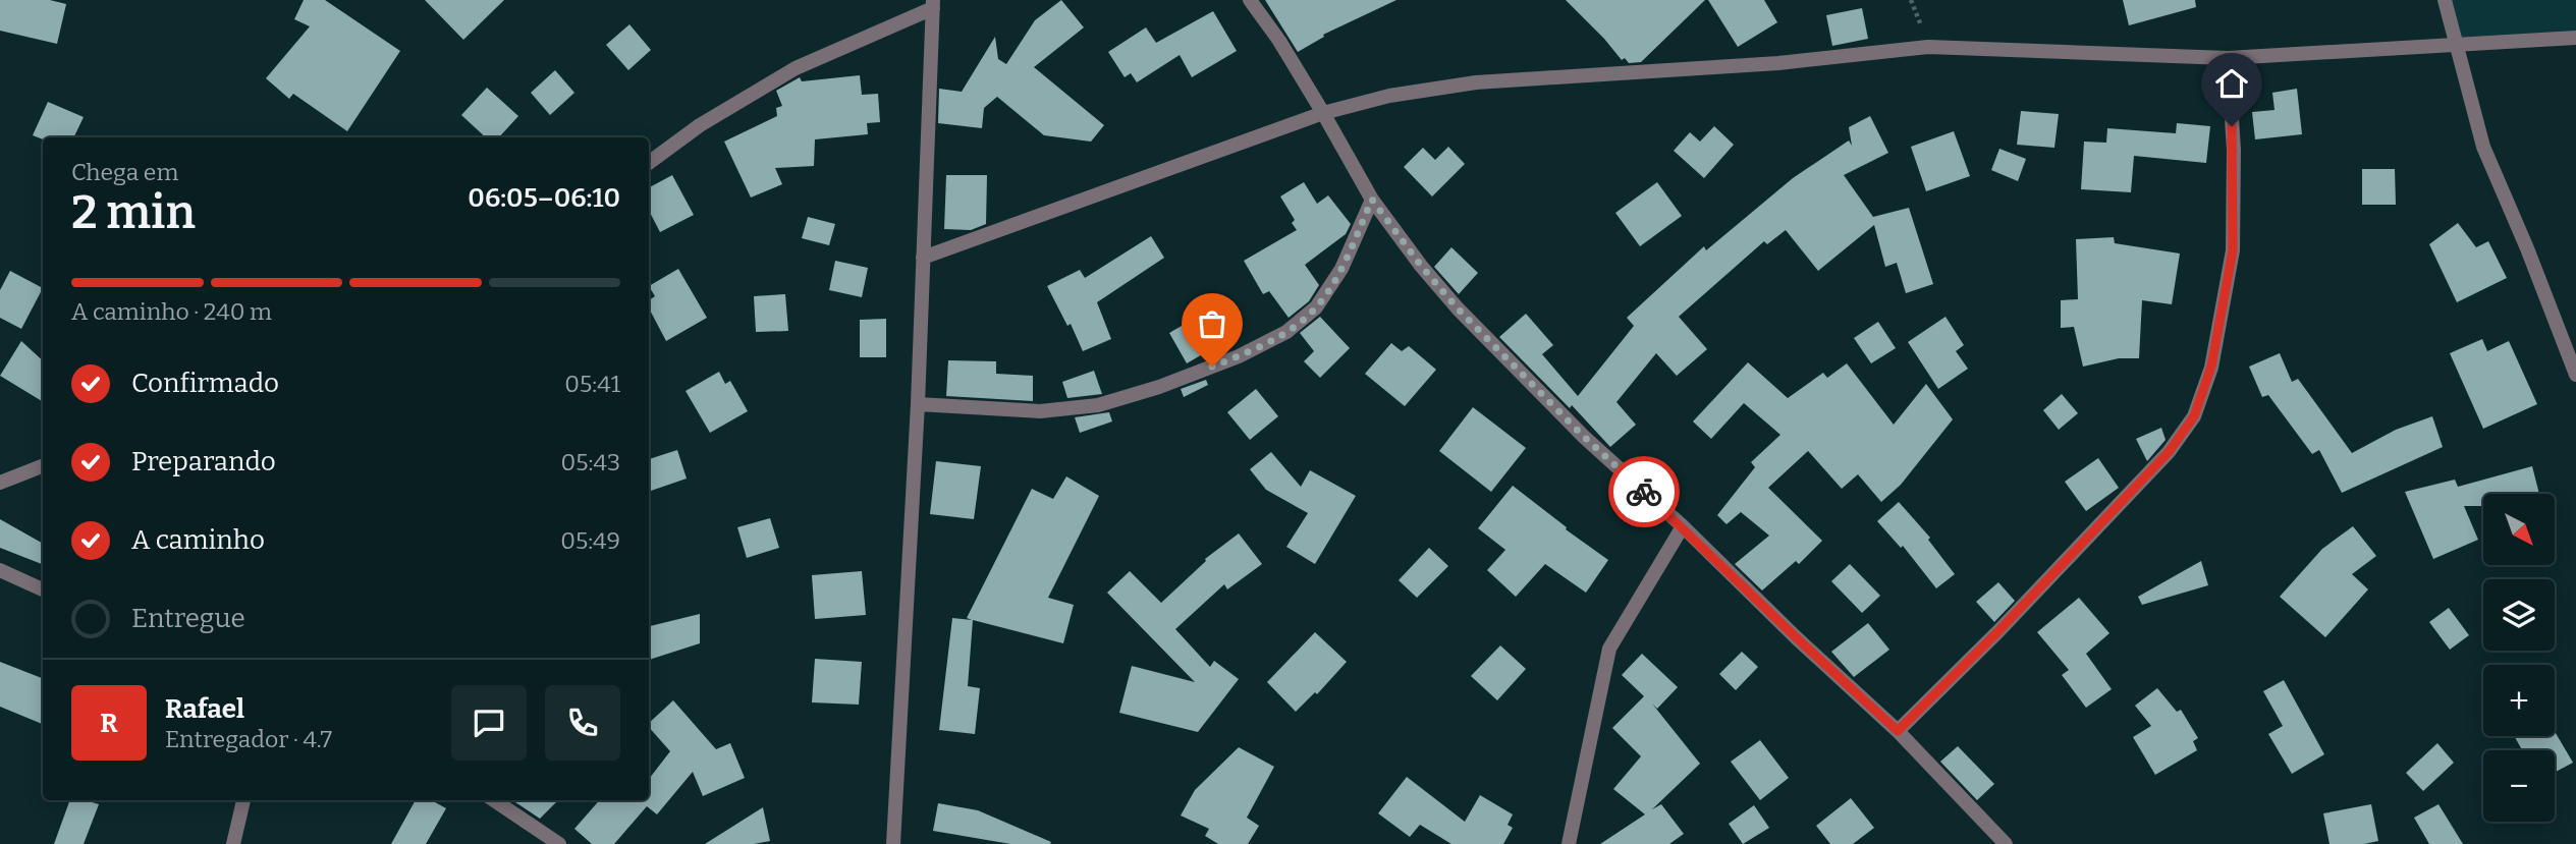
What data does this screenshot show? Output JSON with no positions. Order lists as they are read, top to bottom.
{
  "north": "bottom right",
  "page": {
    "heading": ["2 min", "Chega em", "06:05–06:10"],
    "panel": ["Rafael", "Entregador · 4.7"],
    "bar": "A caminho · 240 m",
    "list": [
      ["Confirmado", "05:41"],
      ["Preparando", "05:43"],
      ["A caminho", "05:49"],
      "Entregue"
    ],
    "map_buttons": ["+", "−"],
    "round": "R"
  }
}
